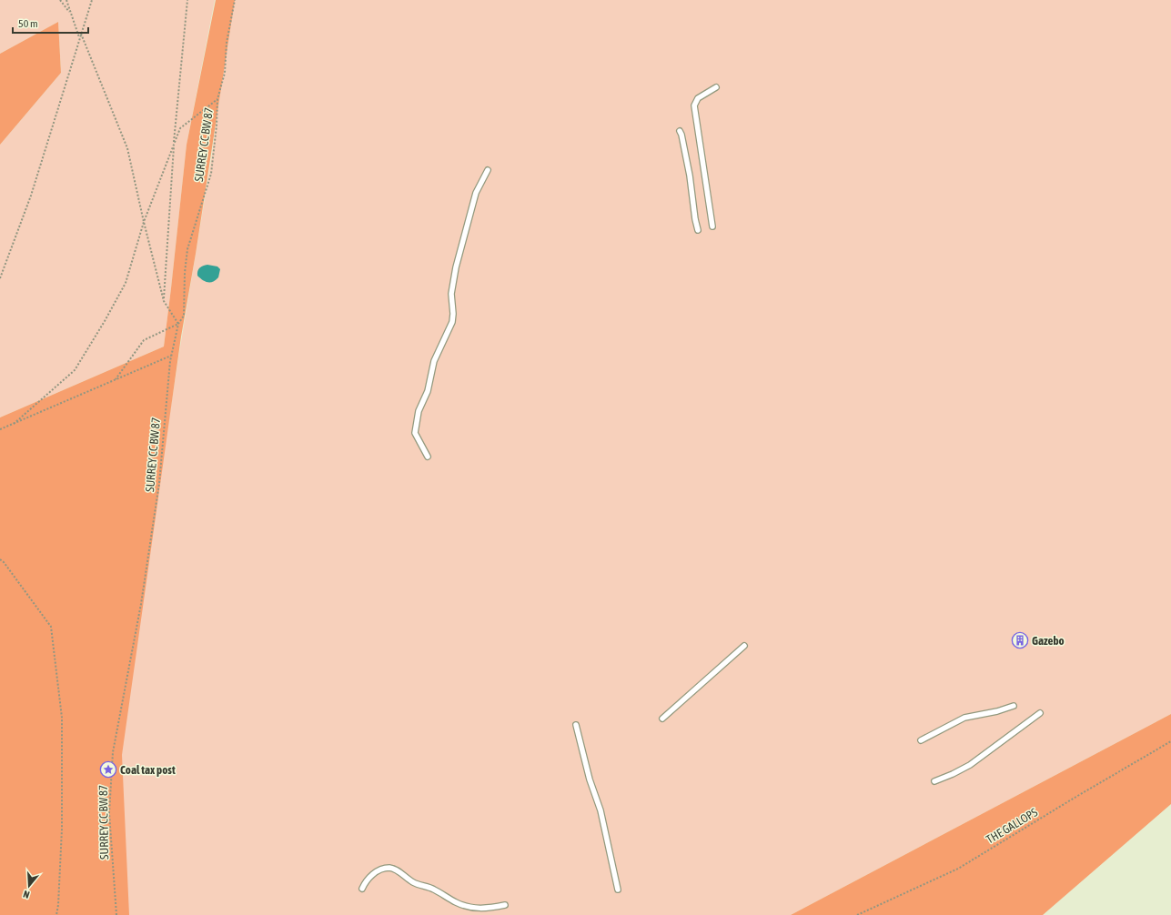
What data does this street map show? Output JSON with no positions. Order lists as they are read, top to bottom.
{
  "streets": {
    "path": ["SURREY CC BW 87", "THE GALLOPS"]
  },
  "places": {
    "building": ["Gazebo"],
    "place": ["Coal tax post"]
  },
  "scale_bar": "50 m",
  "north": "bottom"
}
